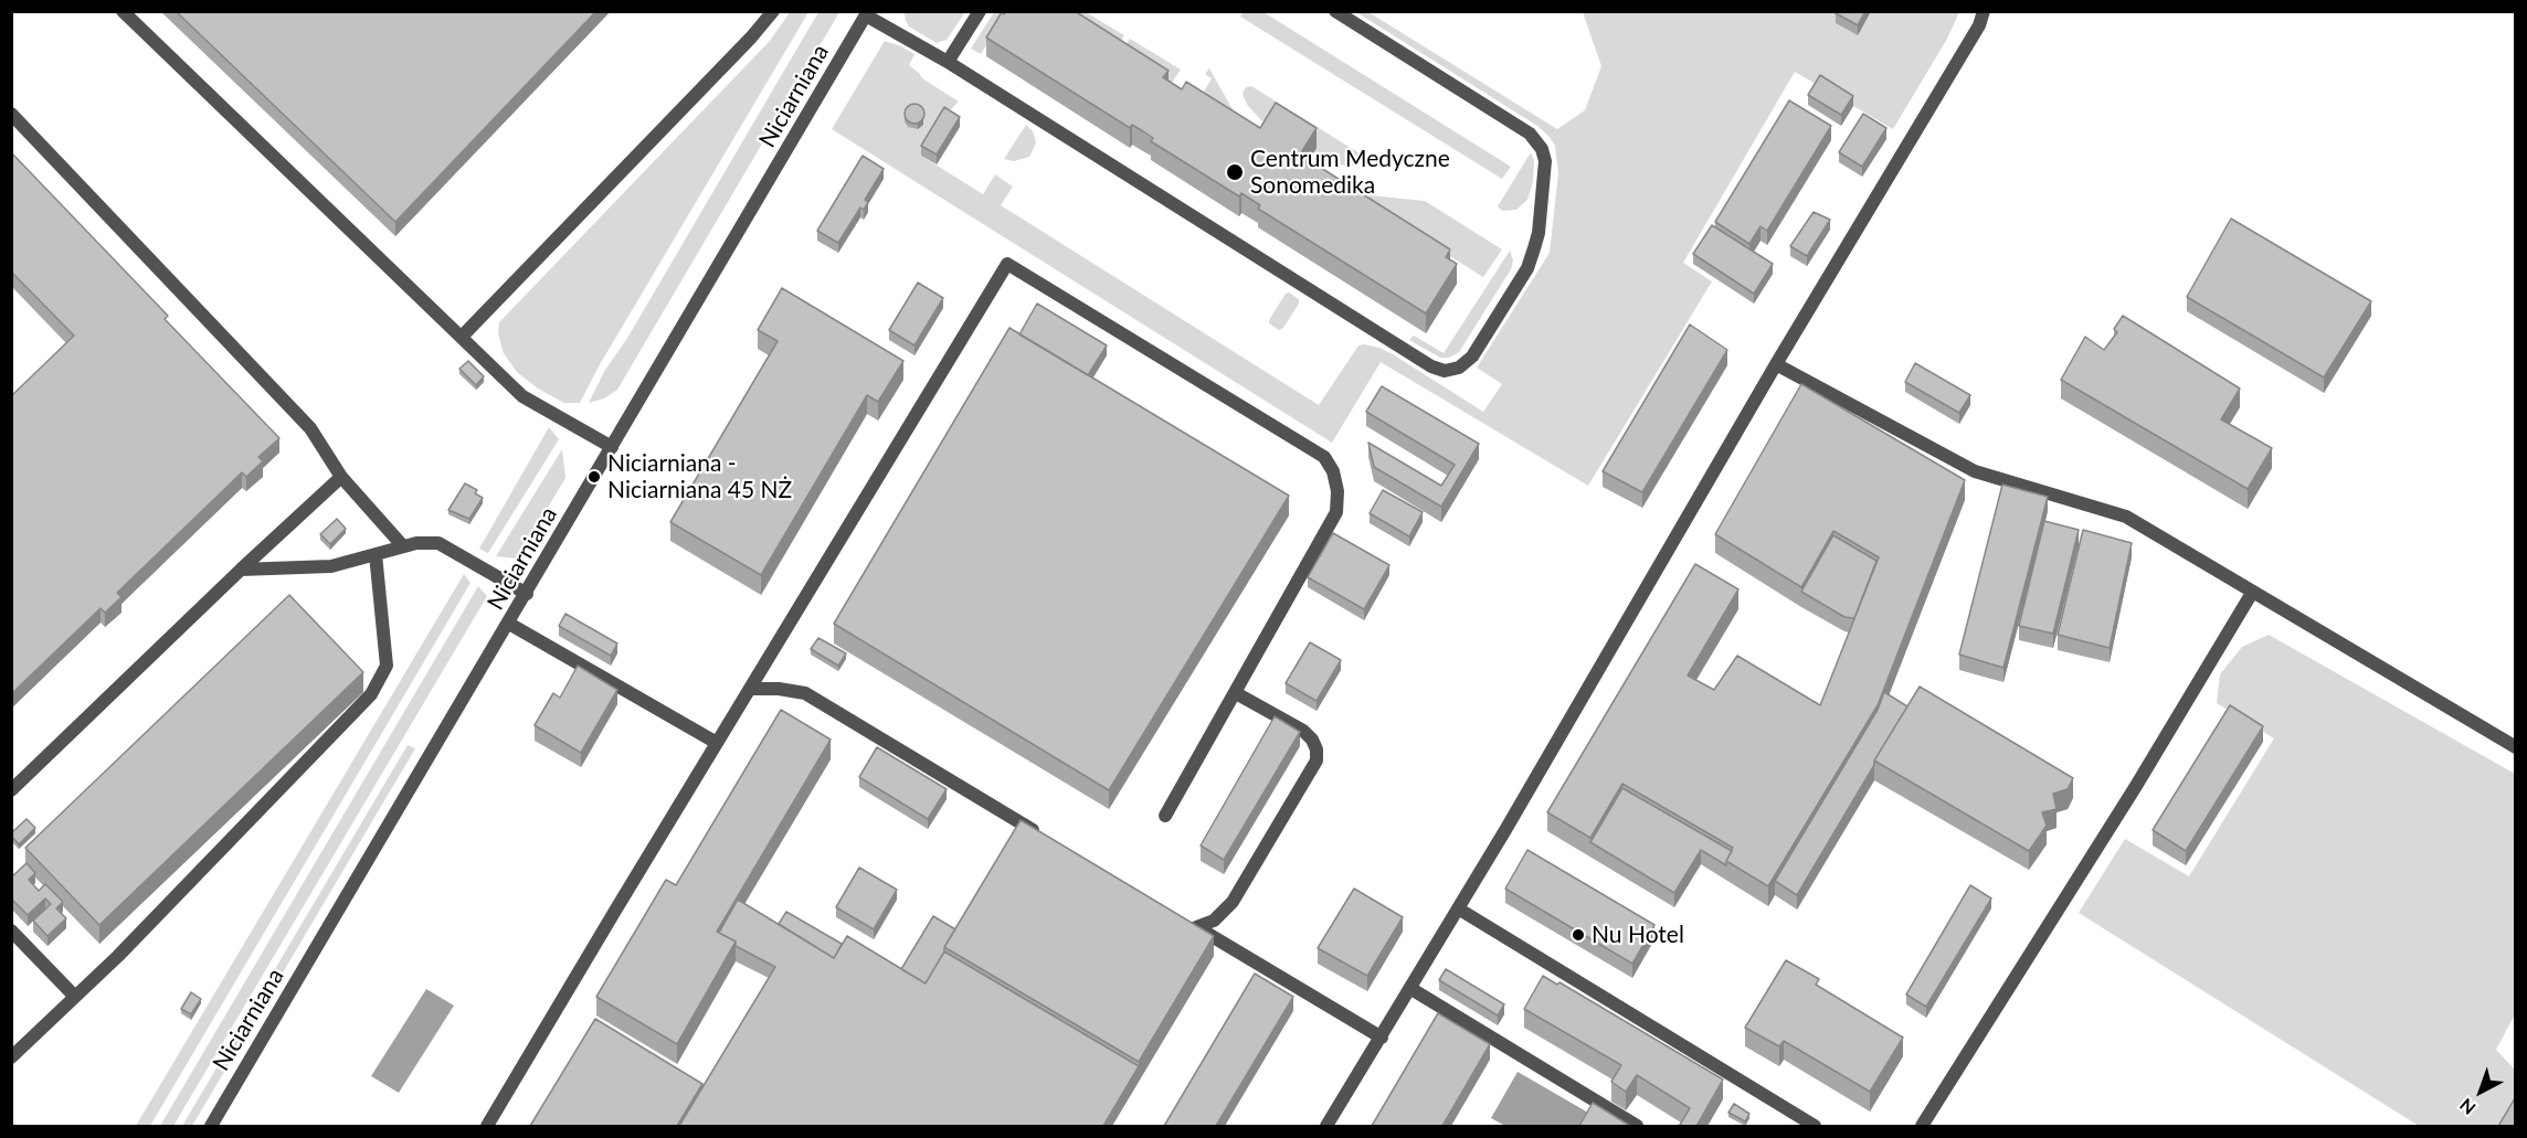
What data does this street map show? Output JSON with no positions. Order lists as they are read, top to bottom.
{
  "streets": {
    "street": ["Niciarniana"]
  },
  "places": ["Centrum Medyczne Sonomedika", "Niciarniana - Niciarniana 45 NŻ", "Nu Hotel"],
  "north": "bottom left"
}
